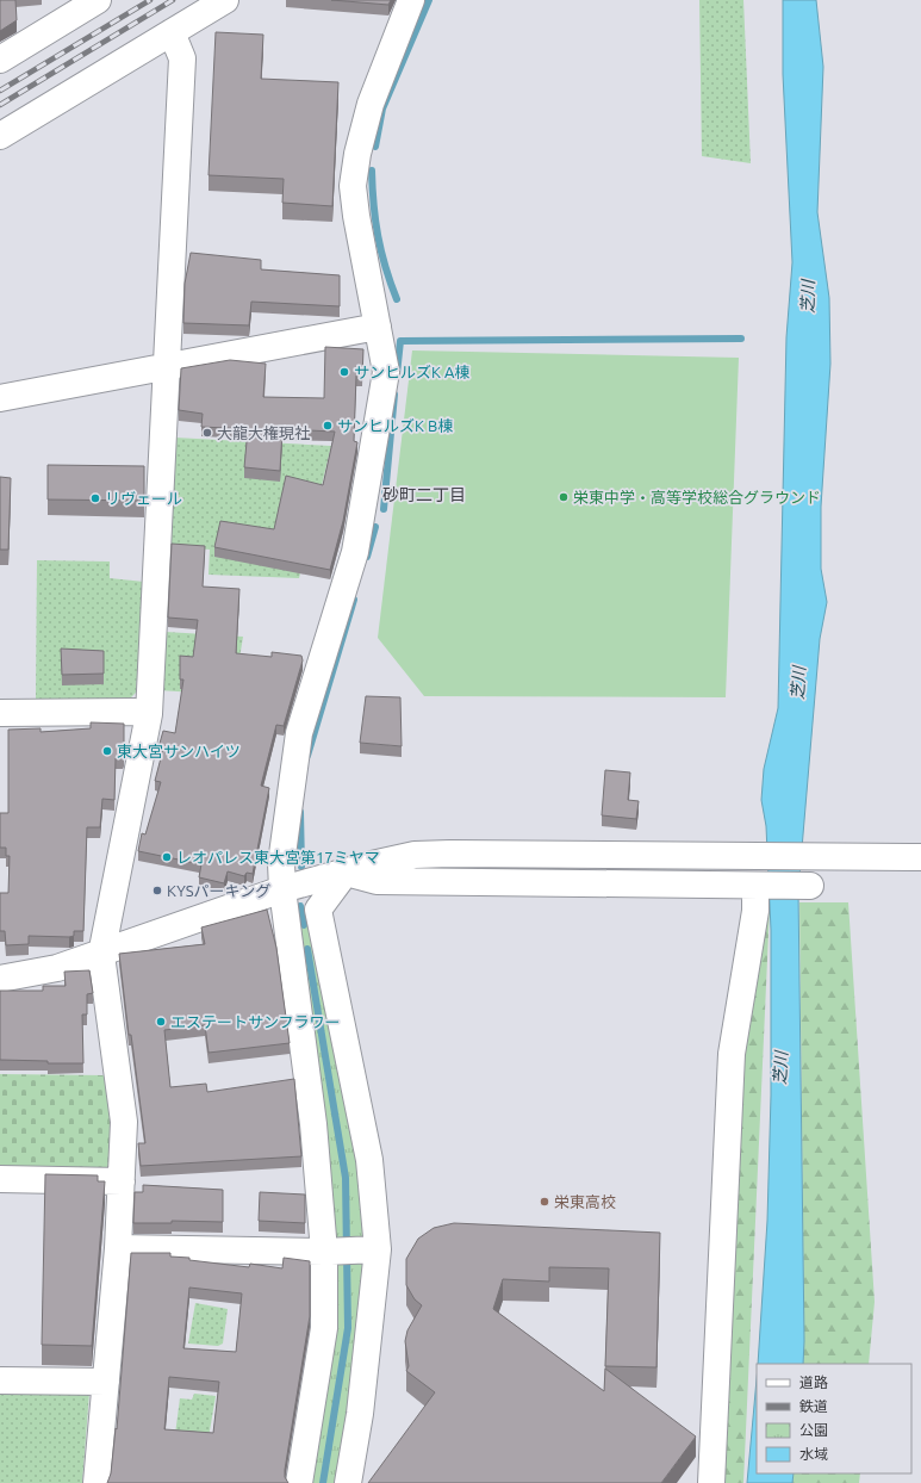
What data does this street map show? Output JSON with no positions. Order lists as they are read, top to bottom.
{
  "districts": ["砂町二丁目"],
  "water": ["芝川"],
  "places": [
    "サンヒルズK A棟",
    "サンヒルズK B棟",
    "大龍大権現社",
    "栄東中学・高等学校総合グラウンド",
    "リヴェール",
    "東大宮サンハイツ",
    "レオパレス東大宮第17ミヤマ",
    "KYSパーキング",
    "エステートサンフラワー",
    "栄東高校"
  ],
  "legend": [
    "道路",
    "鉄道",
    "公園",
    "水域"
  ]
}
